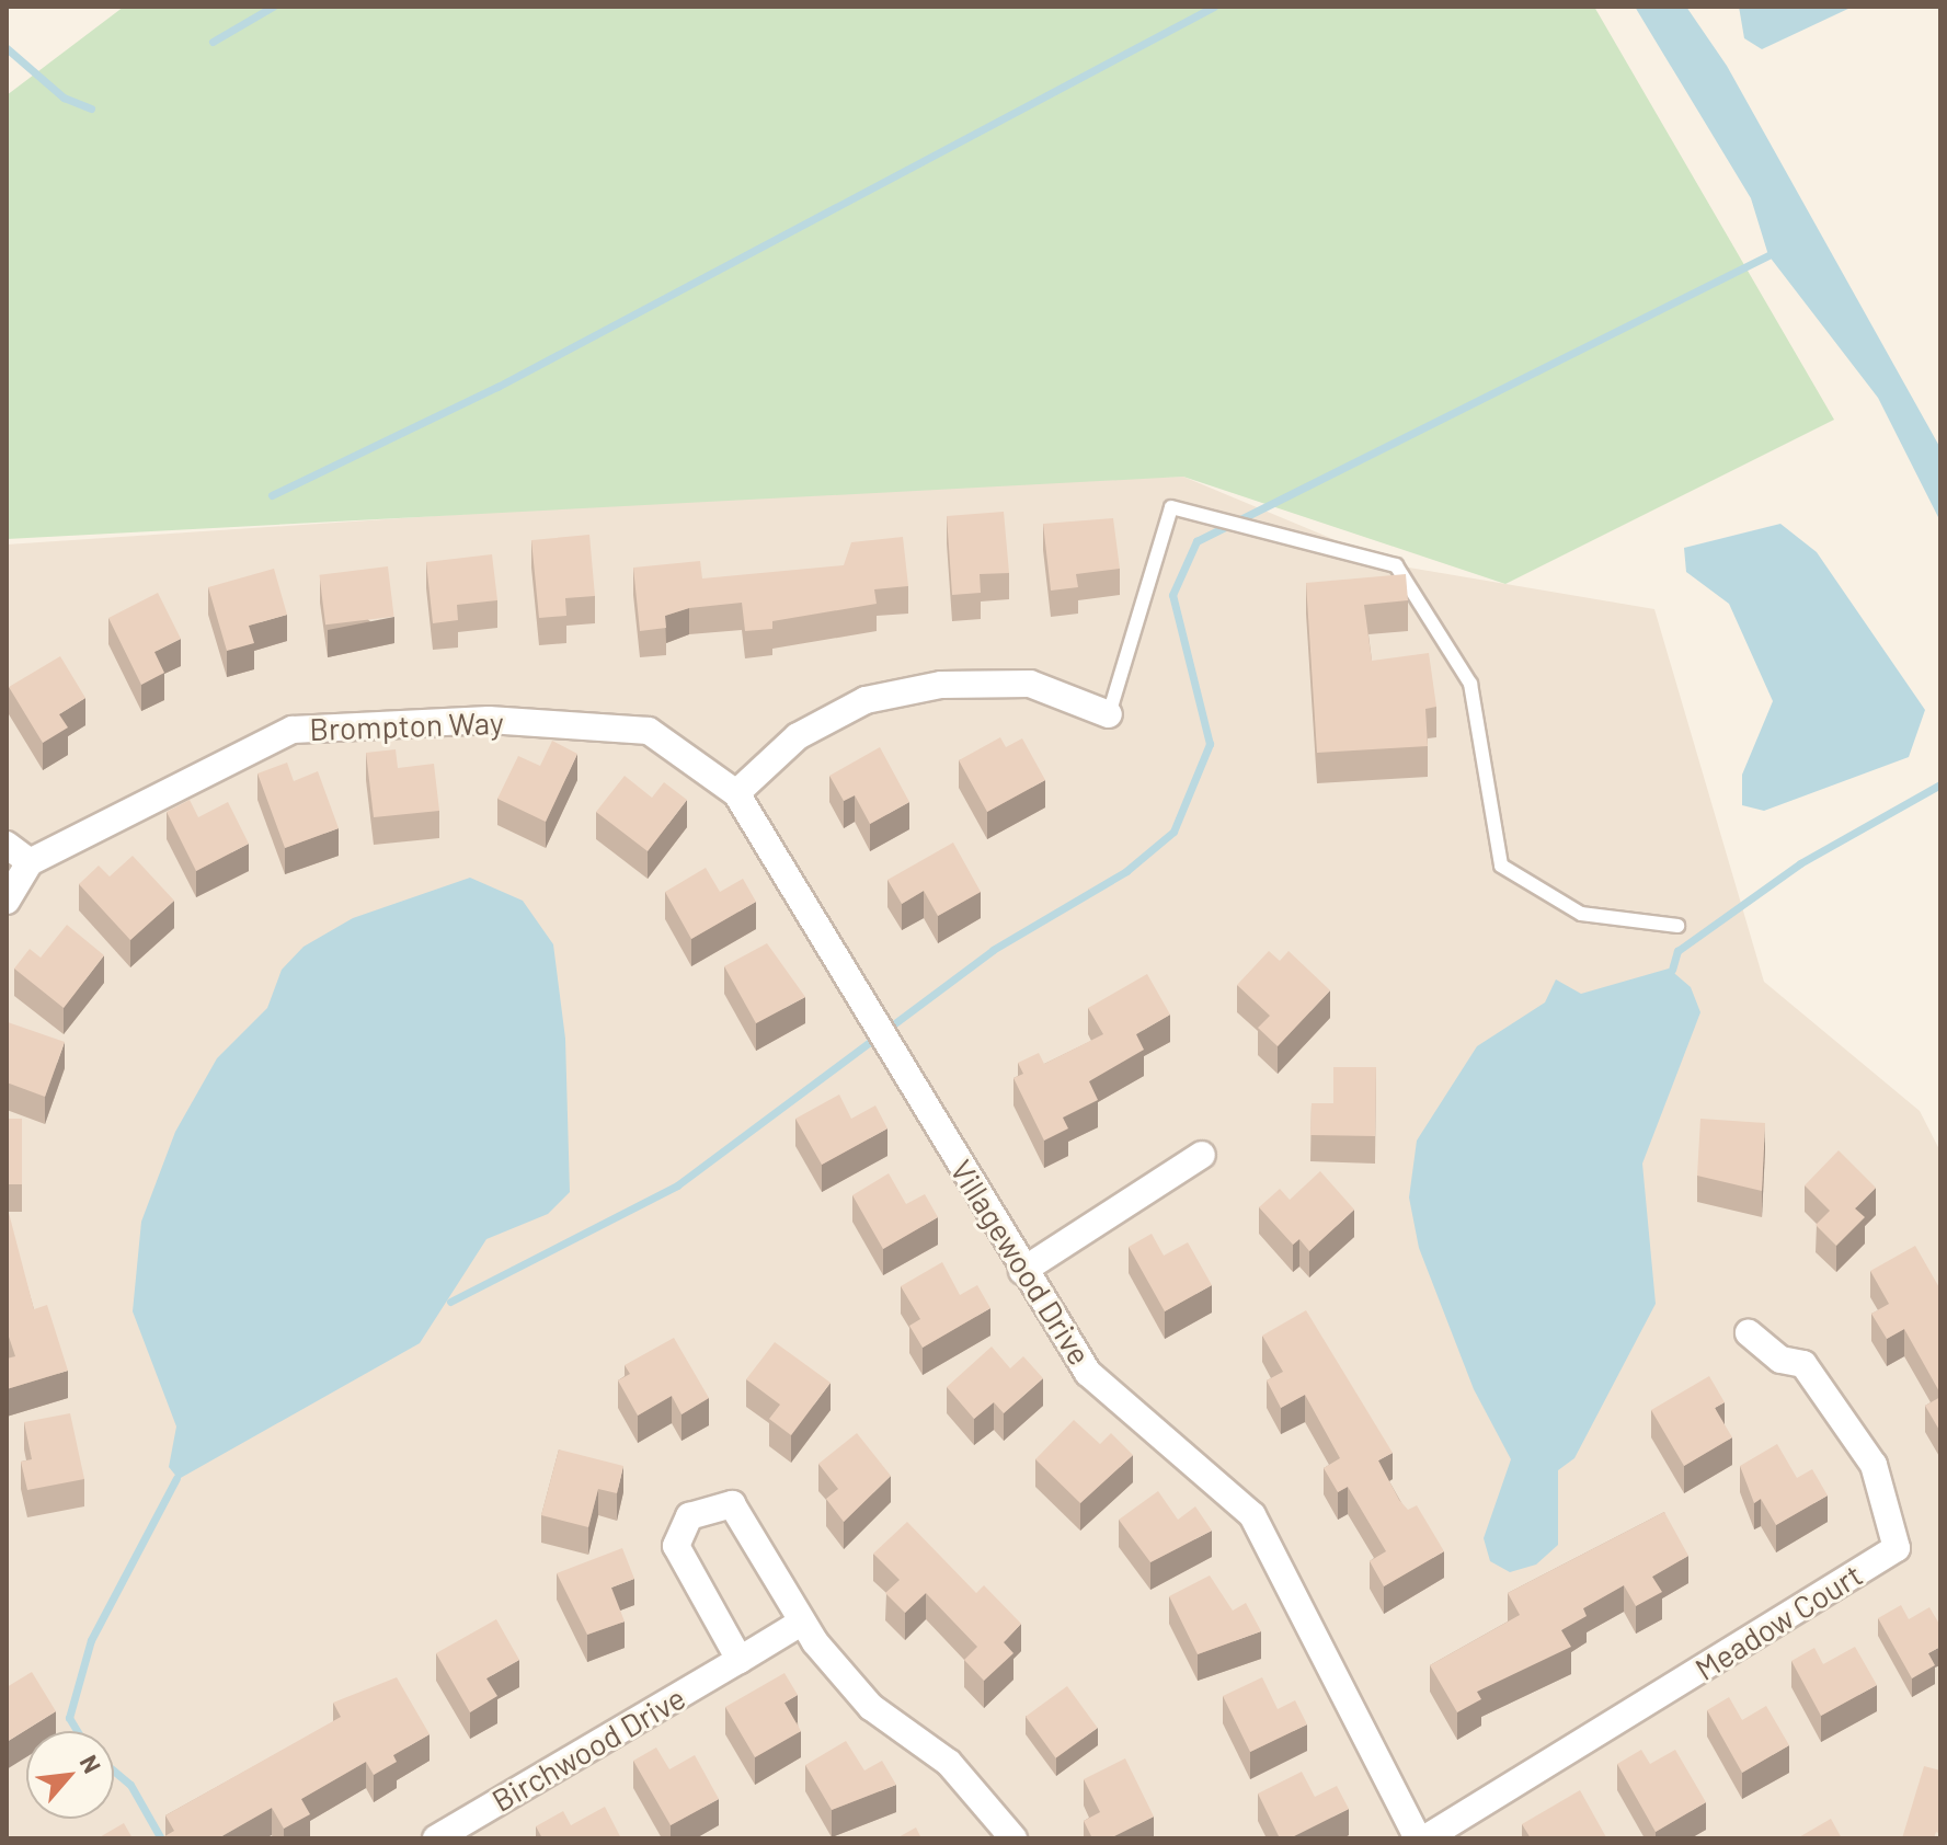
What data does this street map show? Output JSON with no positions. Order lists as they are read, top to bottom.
{
  "streets": {
    "street": [
      "Brompton Way",
      "Villagewood Drive",
      "Meadow Court",
      "Birchwood Drive"
    ]
  },
  "crossings": [
    ["Brompton Way", "Villagewood Drive"]
  ],
  "north": "top right"
}
